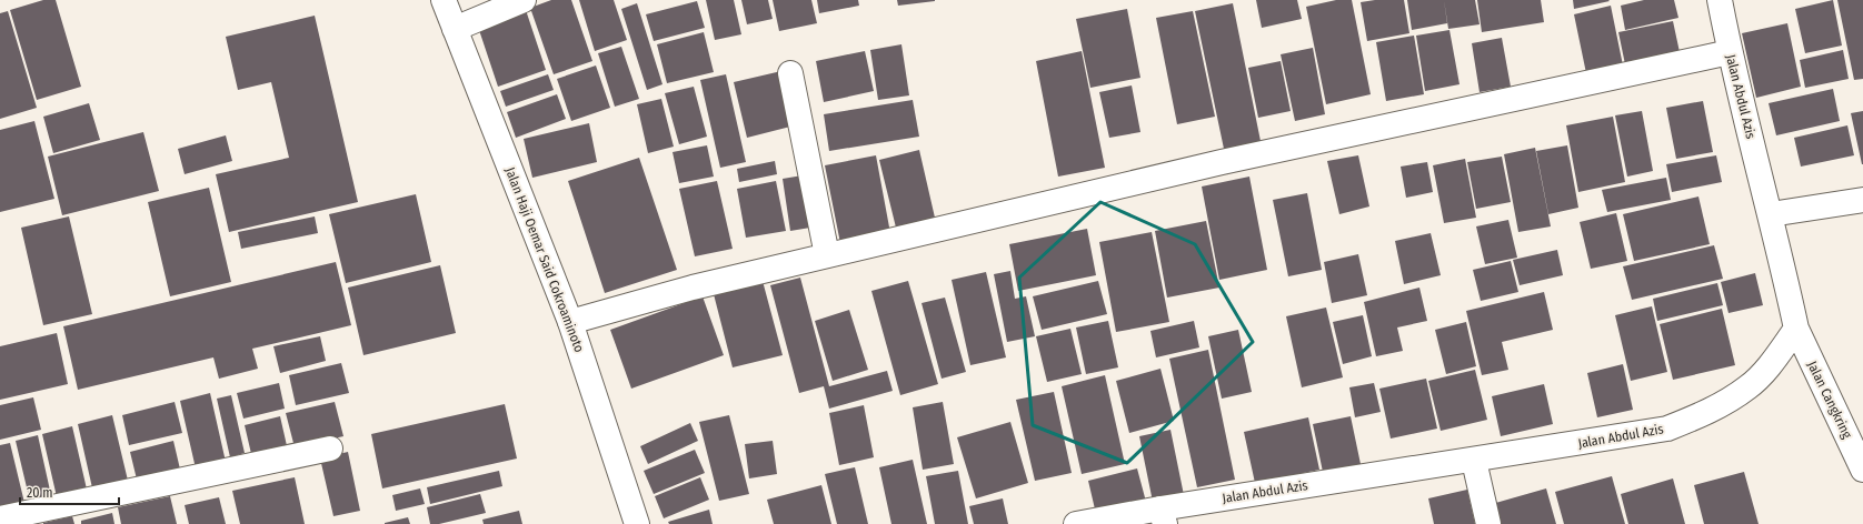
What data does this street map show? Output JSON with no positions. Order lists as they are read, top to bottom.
{
  "streets": {
    "street": ["Jalan Abdul Azis", "Jalan Haji Oemar Said Cokroaminoto", "Jalan Cangkring"]
  },
  "crossings": [
    ["Jalan Abdul Azis", "Jalan Cangkring"]
  ],
  "scale_bar": "20 m"
}
